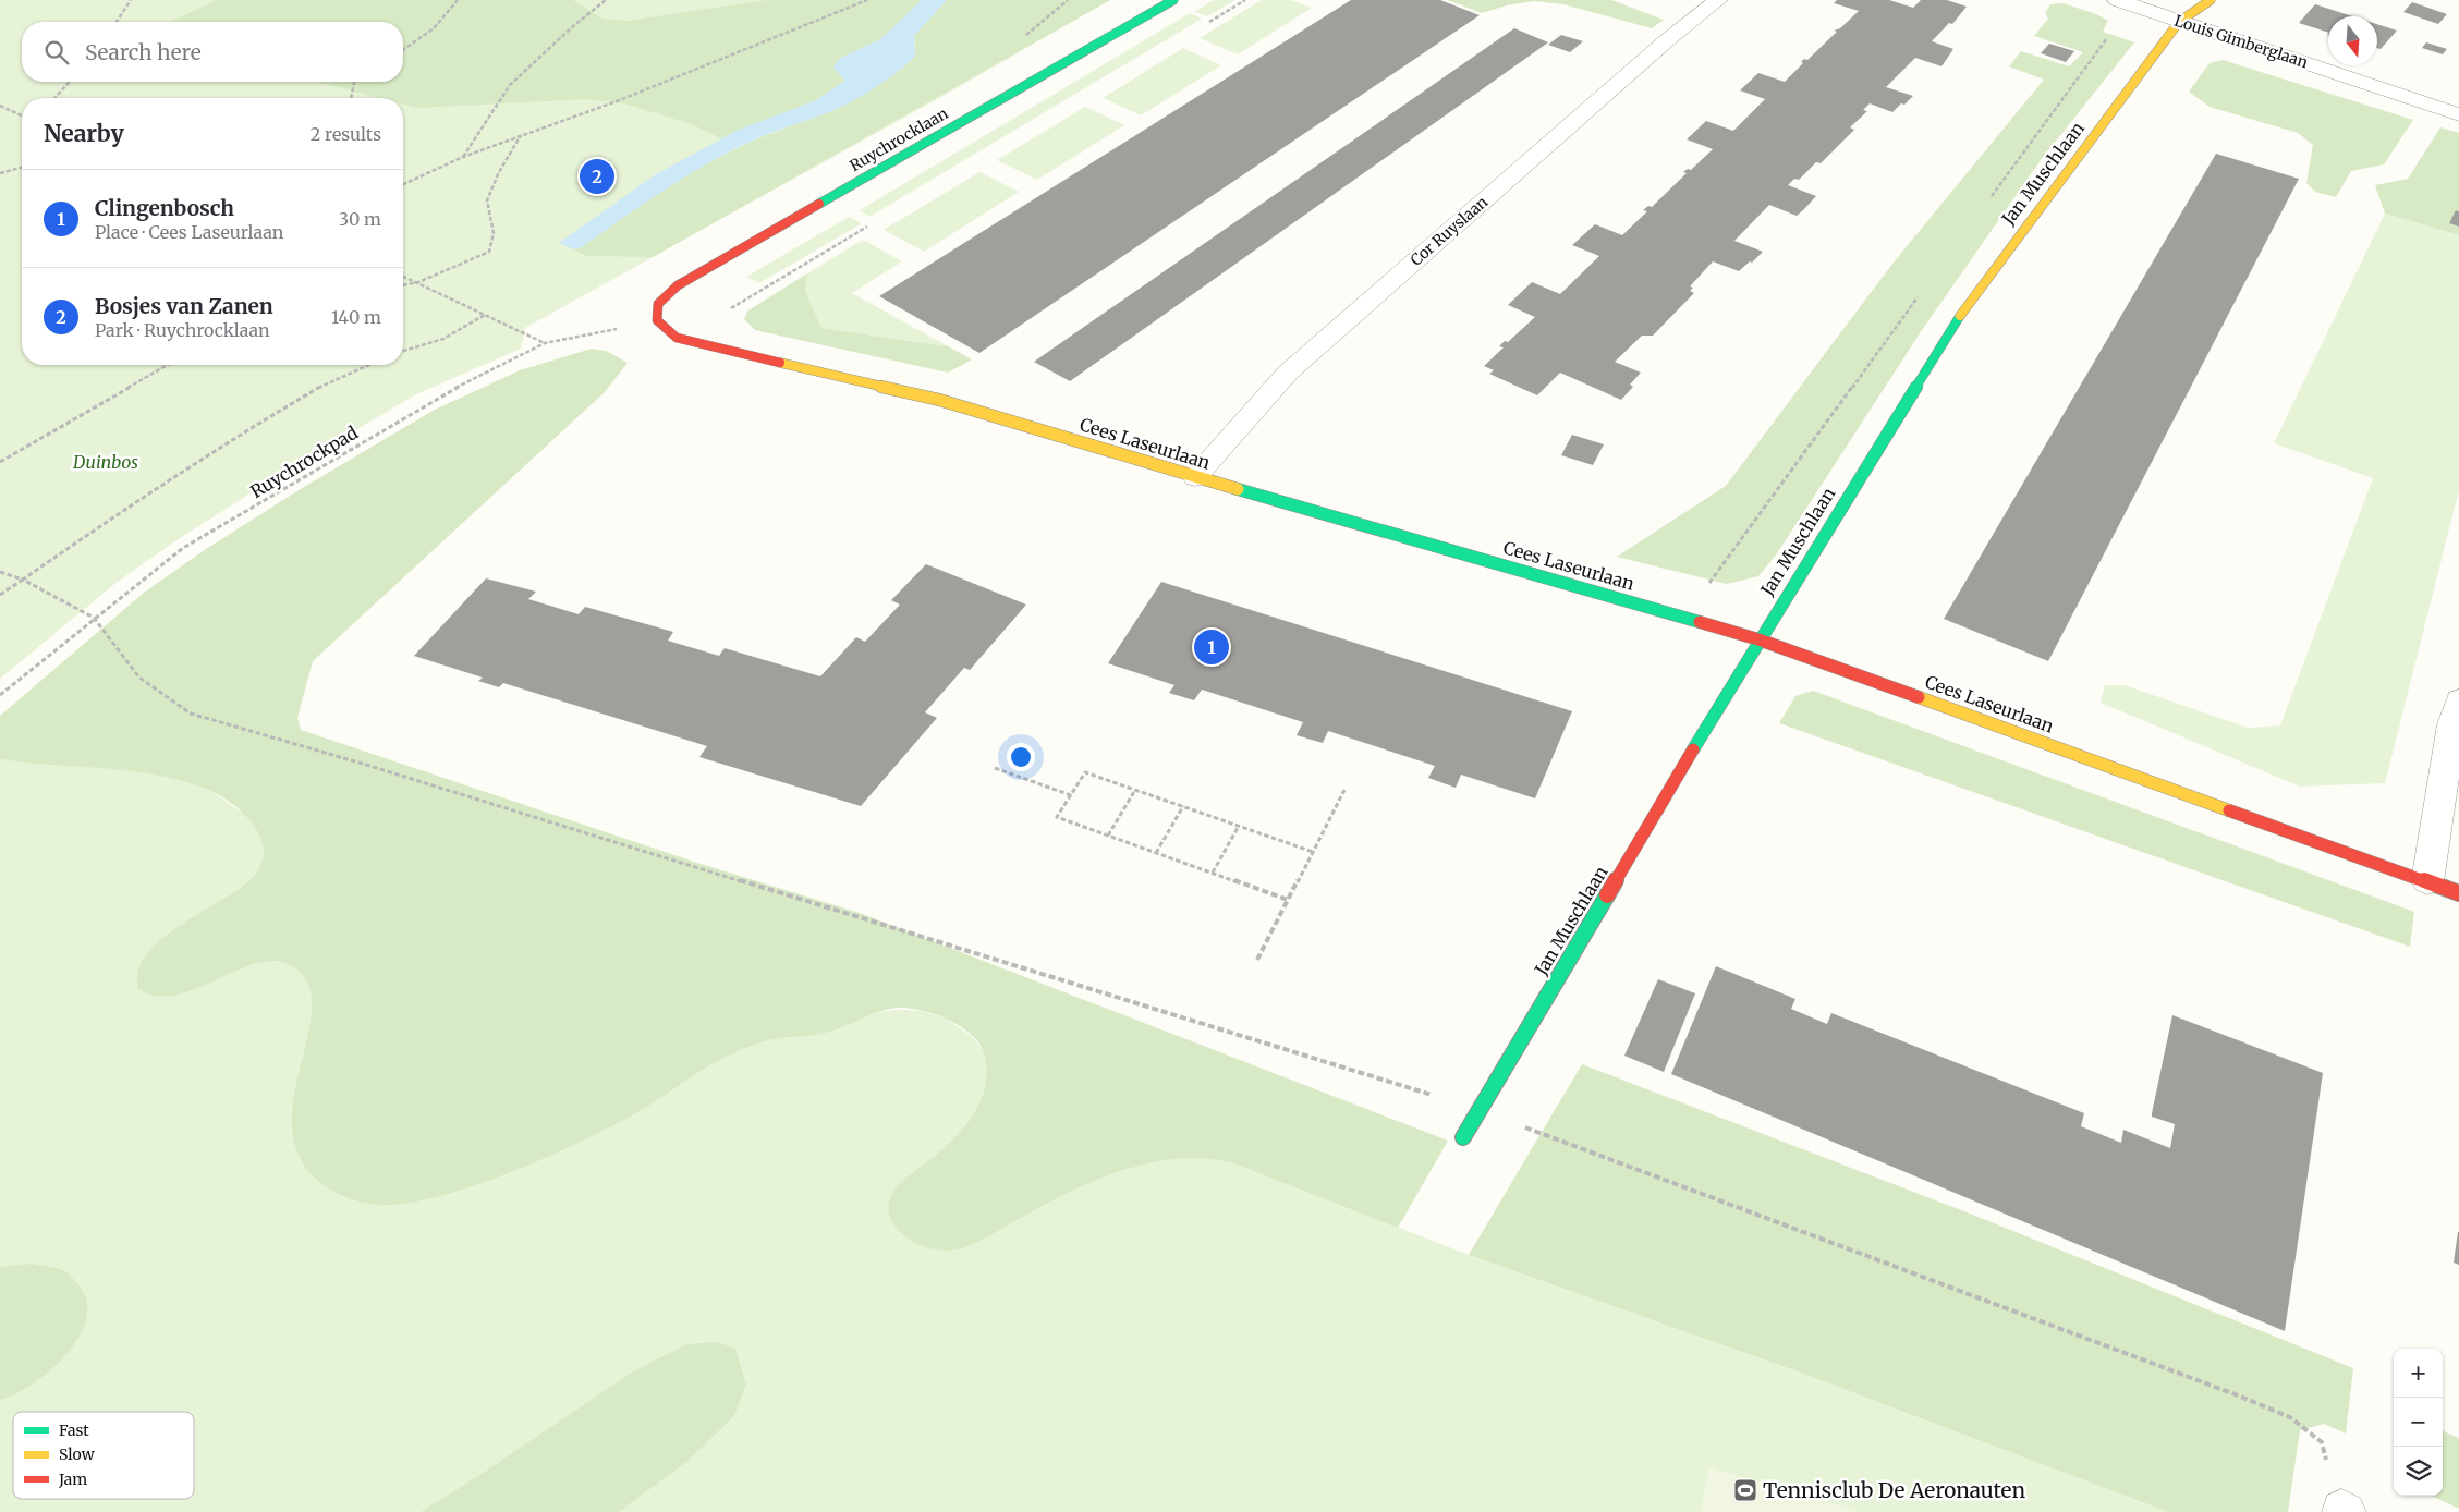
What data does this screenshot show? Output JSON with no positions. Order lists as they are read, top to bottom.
{
  "streets": {
    "street": [
      "Louis Gimberglaan",
      "Ruychrocklaan",
      "Jan Muschlaan",
      "Cor Ruyslaan",
      "Cees Laseurlaan"
    ],
    "path": ["Ruychrockpad"]
  },
  "crossings": [
    ["Louis Gimberglaan", "Jan Muschlaan"],
    ["Ruychrocklaan", "Cees Laseurlaan"],
    ["Ruychrocklaan", "Ruychrockpad"],
    ["Jan Muschlaan", "Cees Laseurlaan"],
    ["Cor Ruyslaan", "Cees Laseurlaan"],
    ["Cees Laseurlaan", "Ruychrockpad"]
  ],
  "parks": ["Duinbos"],
  "places": {
    "sports": ["Tennisclub De Aeronauten"]
  },
  "legend": ["Fast", "Slow", "Jam"],
  "north": "bottom",
  "page": {
    "search": "Search here",
    "heading": ["Nearby", "2 results"],
    "pins": ["2", "1"],
    "list": [
      {
        "mark": "1",
        "name": "Clingenbosch",
        "note": "Place · Cees Laseurlaan",
        "value": "30 m"
      },
      {
        "mark": "2",
        "name": "Bosjes van Zanen",
        "note": "Park · Ruychrocklaan",
        "value": "140 m"
      }
    ],
    "map_buttons": ["+", "−"]
  }
}
